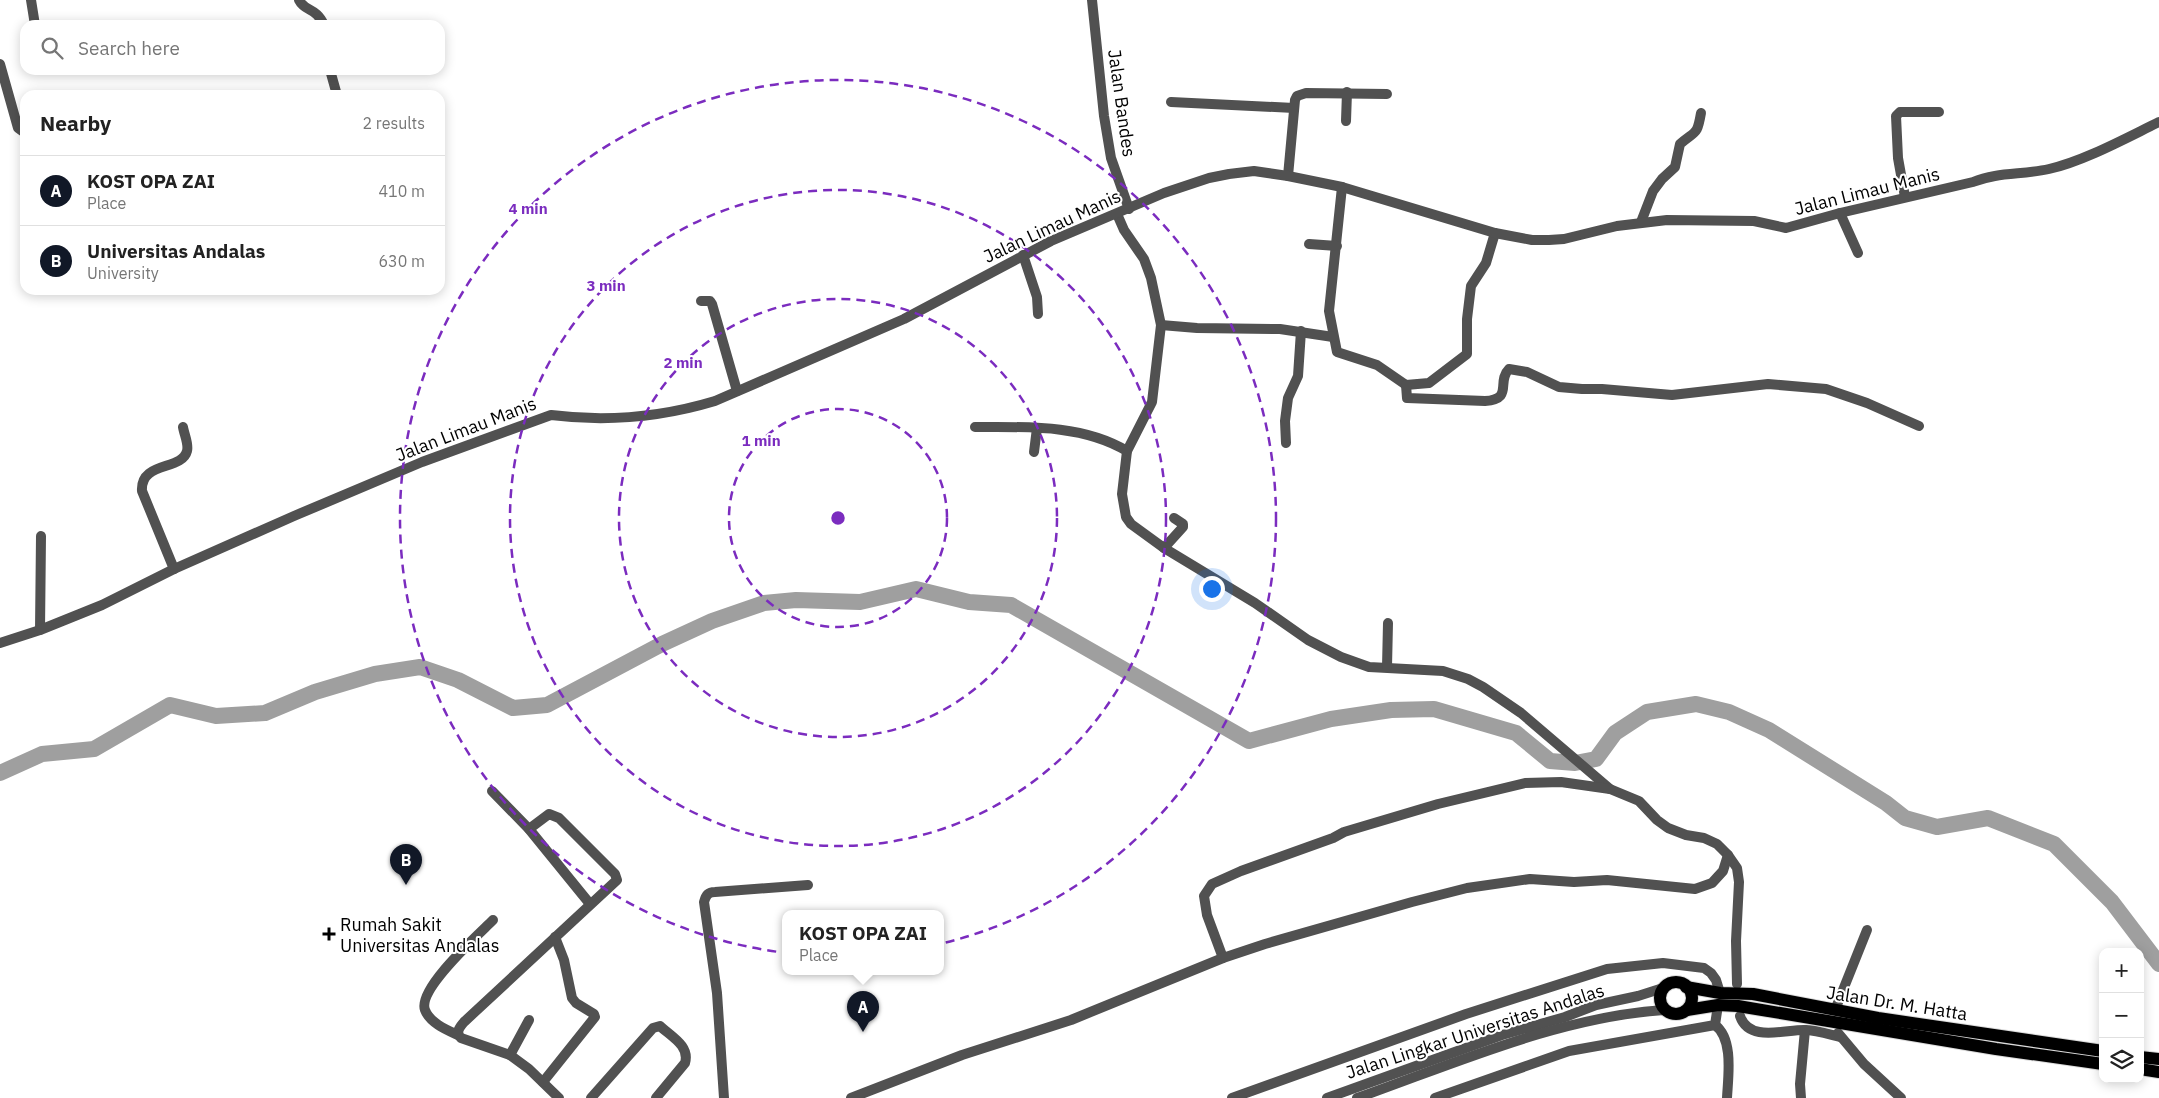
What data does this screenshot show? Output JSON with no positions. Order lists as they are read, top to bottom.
{
  "streets": {
    "main road": ["Jalan Dr. M. Hatta"],
    "street": ["Jalan Bandes", "Jalan Limau Manis", "Jalan Lingkar Universitas Andalas"]
  },
  "crossings": [
    ["Jalan Bandes", "Jalan Limau Manis"],
    ["Jalan Dr. M. Hatta", "Jalan Lingkar Universitas Andalas"]
  ],
  "places": {
    "health": ["Rumah Sakit Universitas Andalas"]
  },
  "page": {
    "search": "Search here",
    "heading": ["Nearby", "2 results"],
    "list": [
      {
        "mark": "A",
        "name": "KOST OPA ZAI",
        "note": "Place",
        "value": "410 m"
      },
      {
        "mark": "B",
        "name": "Universitas Andalas",
        "note": "University",
        "value": "630 m"
      }
    ],
    "pins": ["B", "A"],
    "popup": ["KOST OPA ZAI", "Place"],
    "map_buttons": ["+", "−"]
  },
  "rings": [
    "4 min",
    "3 min",
    "2 min",
    "1 min"
  ]
}
